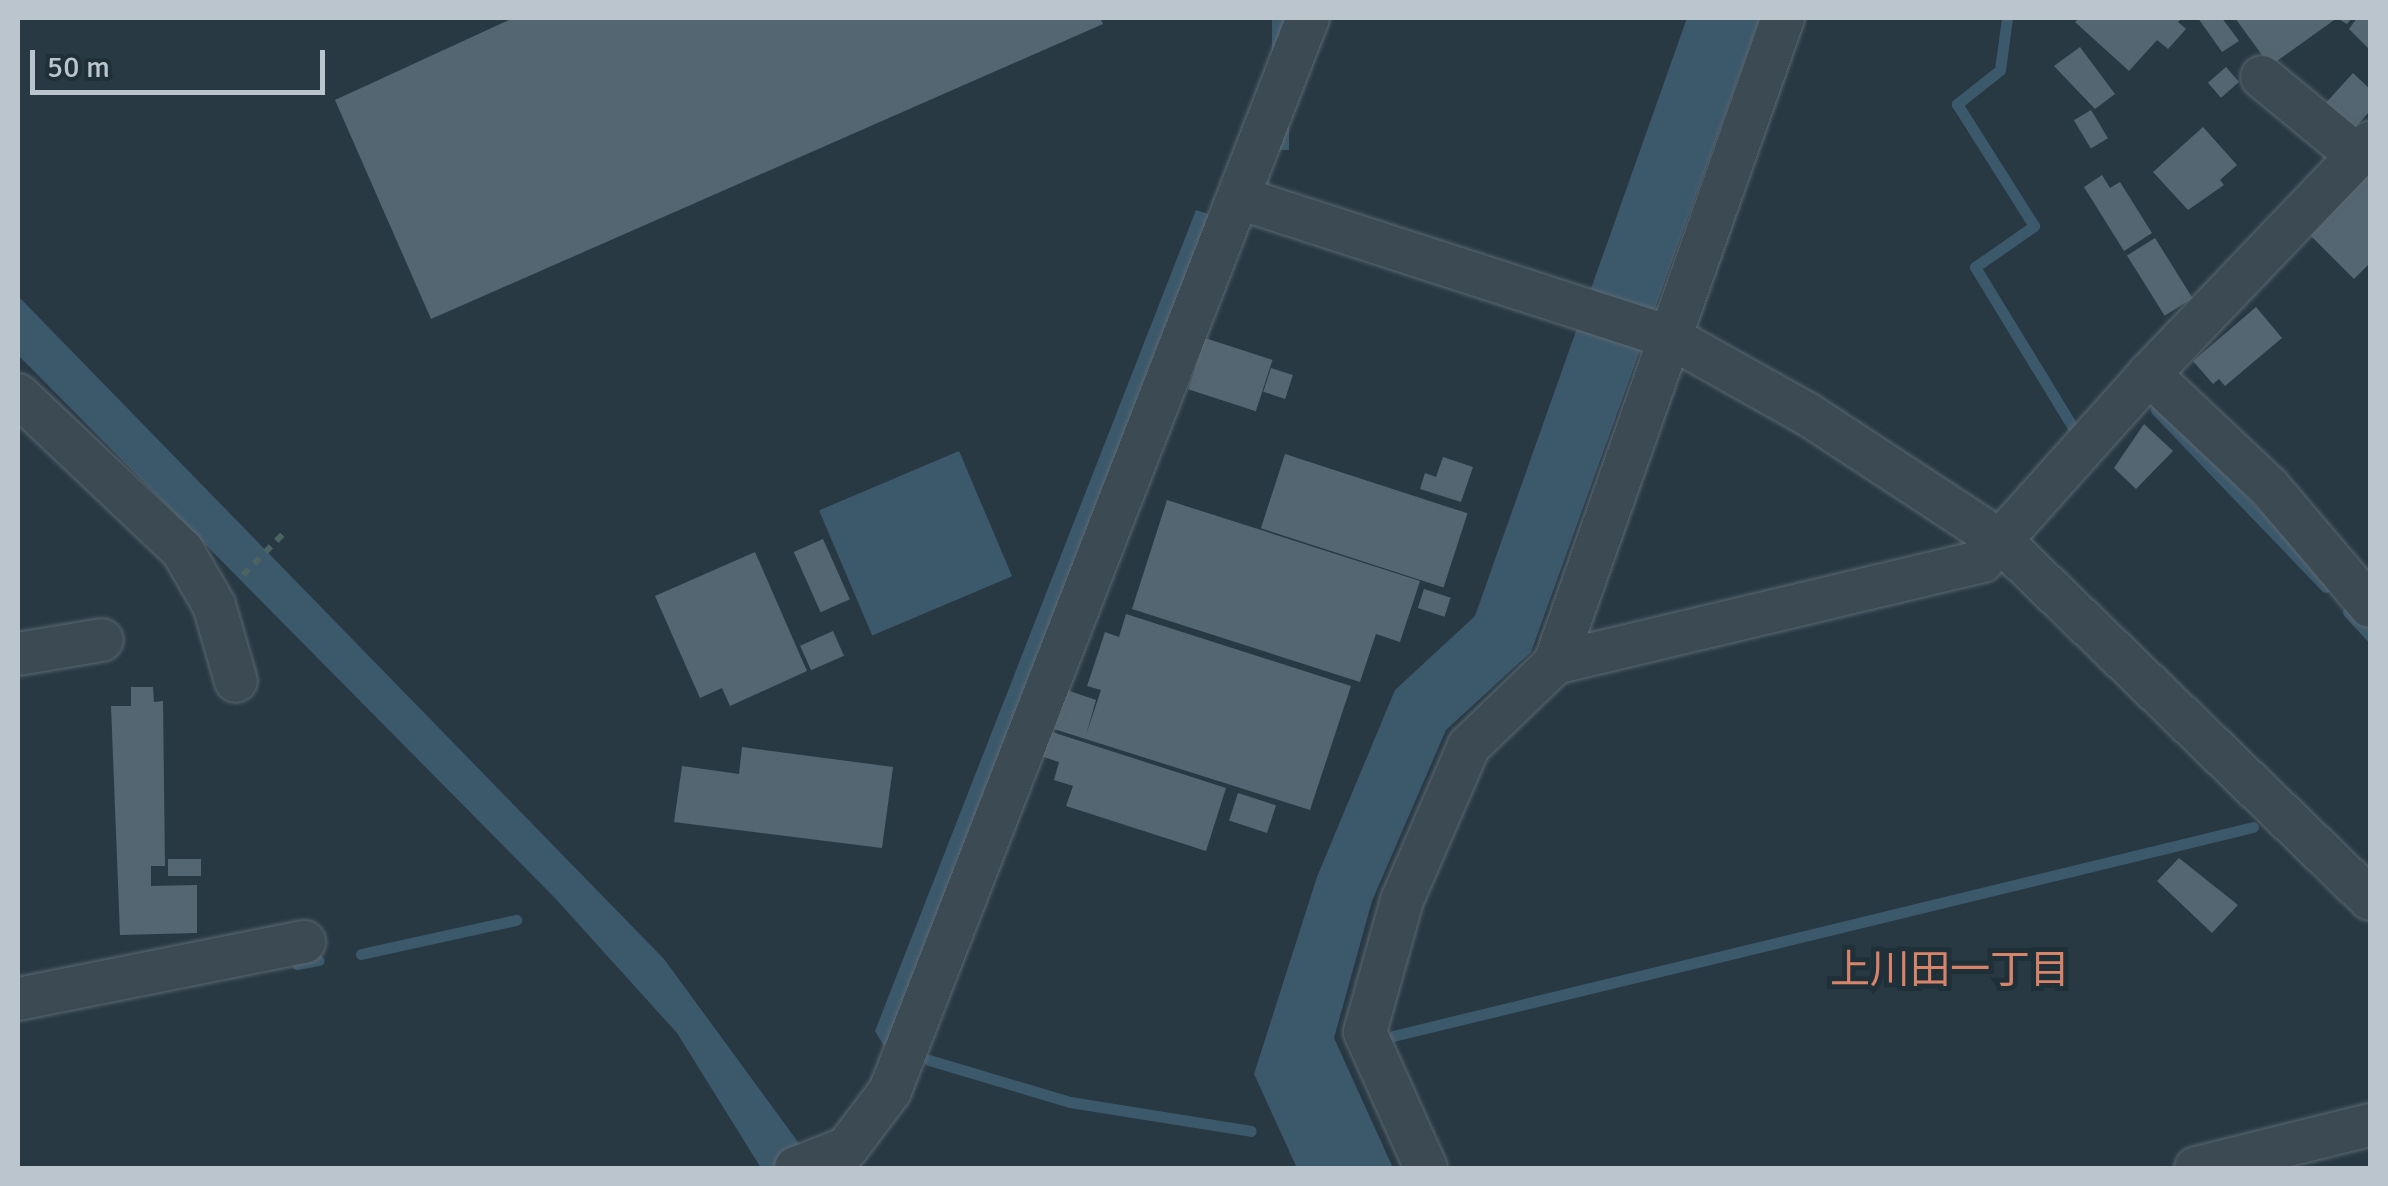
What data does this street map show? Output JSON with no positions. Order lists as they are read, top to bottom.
{
  "districts": ["上川田一丁目"],
  "scale_bar": "50 m"
}
